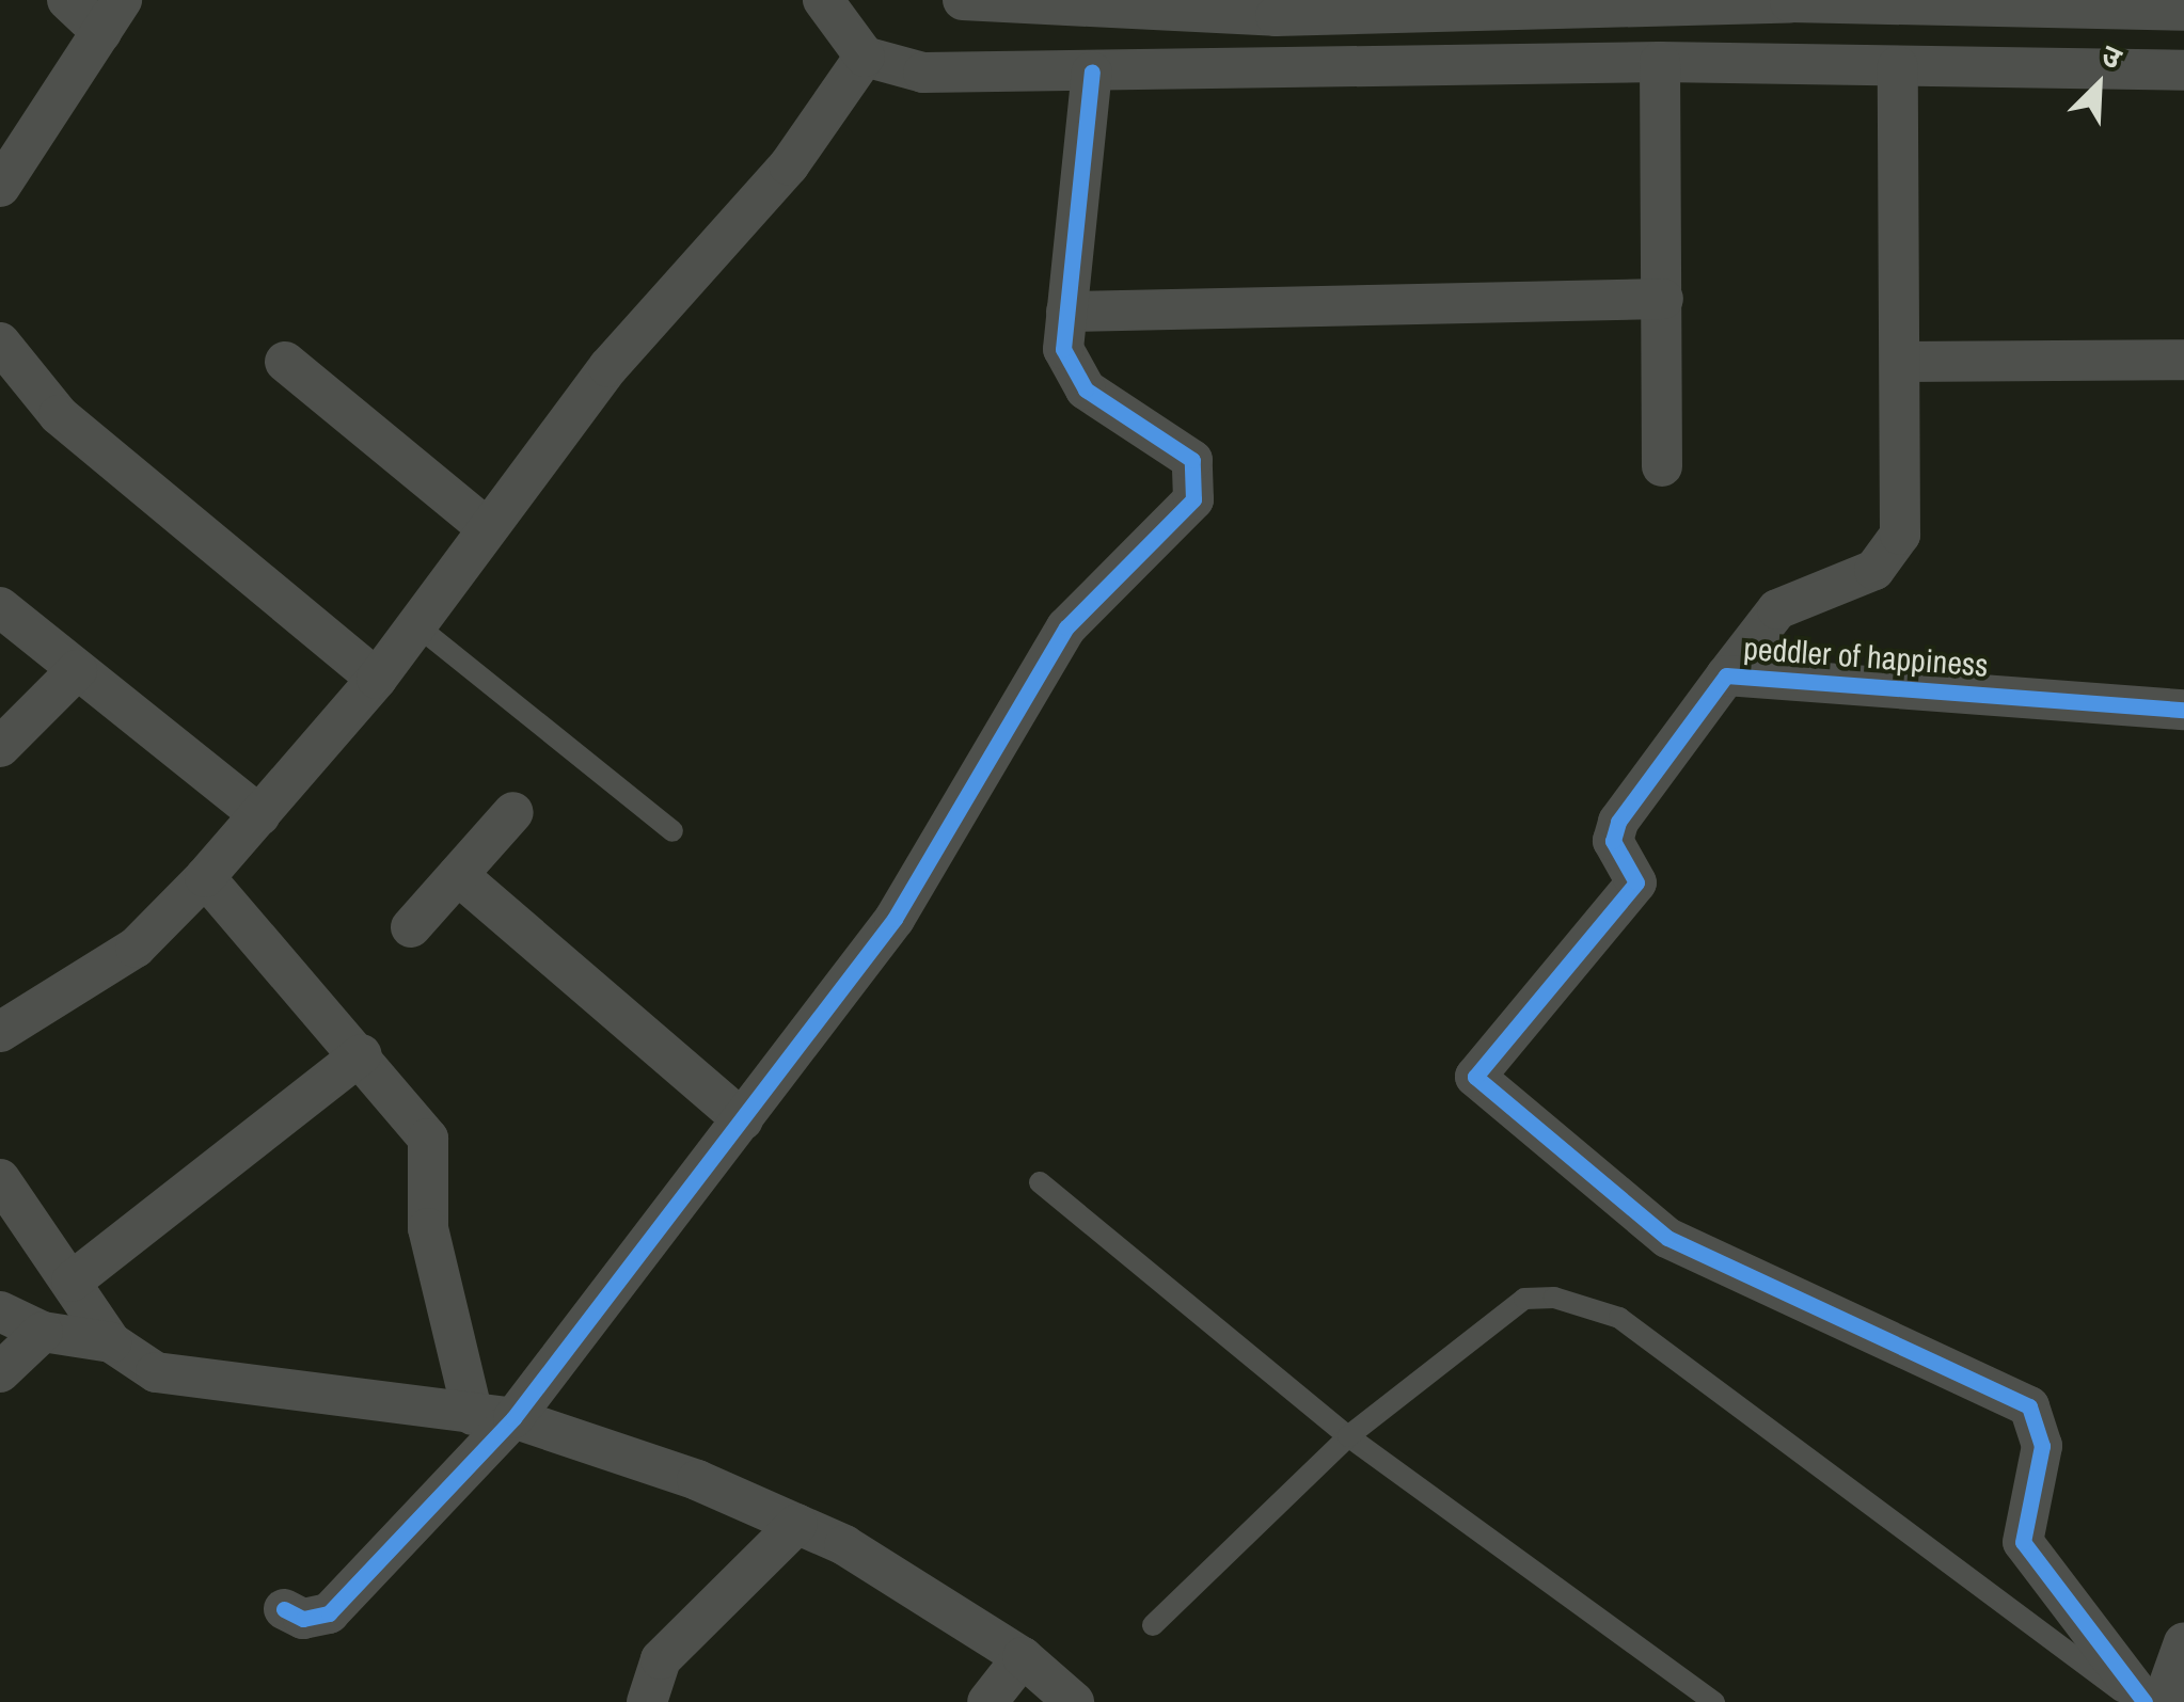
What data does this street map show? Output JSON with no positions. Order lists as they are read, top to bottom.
{
  "streets": {
    "street": ["peddler of happiness"]
  },
  "north": "top right"
}
